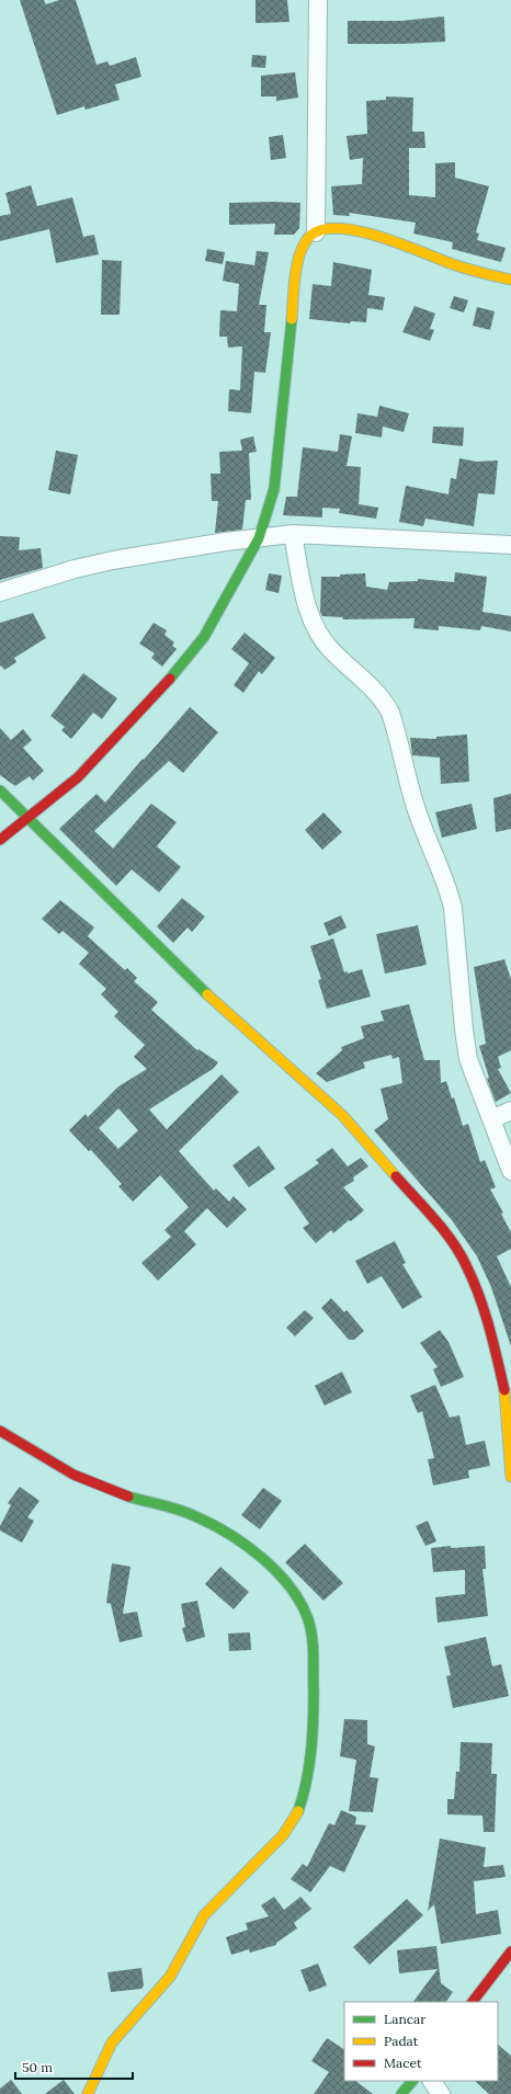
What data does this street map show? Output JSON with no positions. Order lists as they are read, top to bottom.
{
  "legend": ["Lancar", "Padat", "Macet"],
  "scale_bar": "50 m"
}
